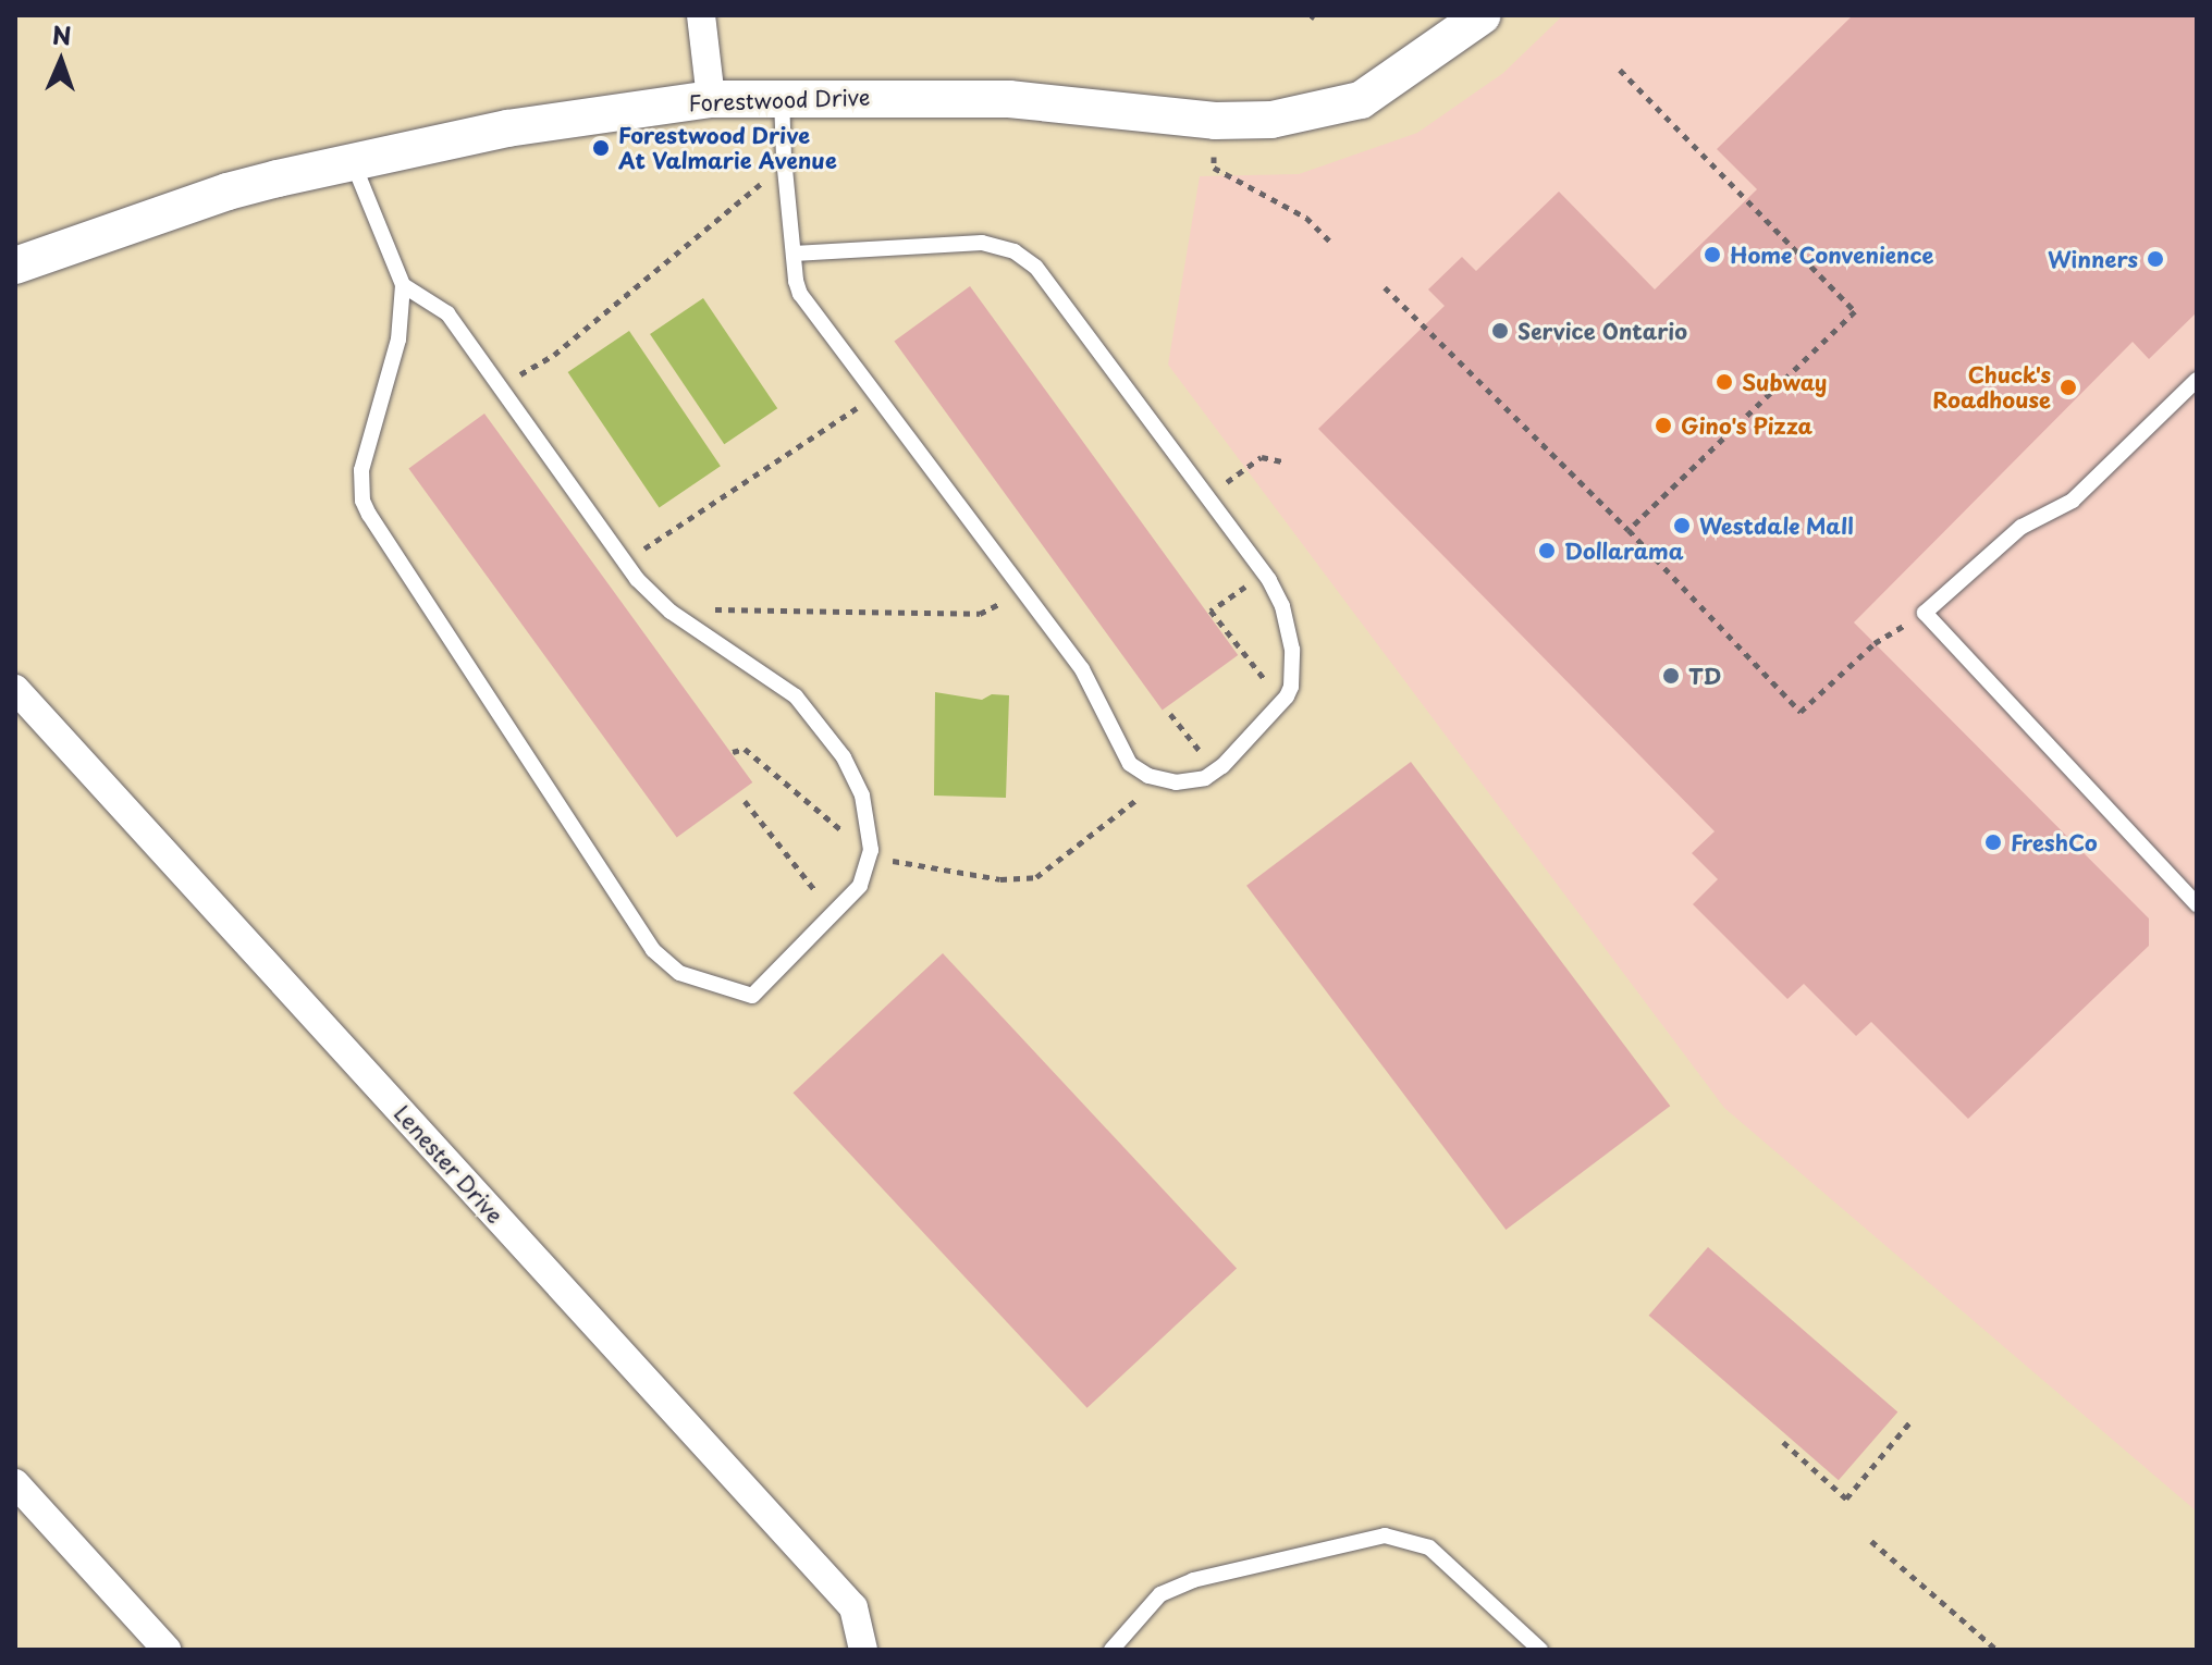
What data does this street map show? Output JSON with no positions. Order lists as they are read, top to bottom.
{
  "streets": {
    "street": ["Forestwood Drive", "Lenester Drive"]
  },
  "places": [
    "Forestwood Drive At Valmarie Avenue",
    "Home Convenience",
    "Winners",
    "Service Ontario",
    "Subway",
    "Chuck's Roadhouse",
    "Gino's Pizza",
    "Westdale Mall",
    "Dollarama",
    "TD",
    "FreshCo"
  ],
  "north": "top"
}
